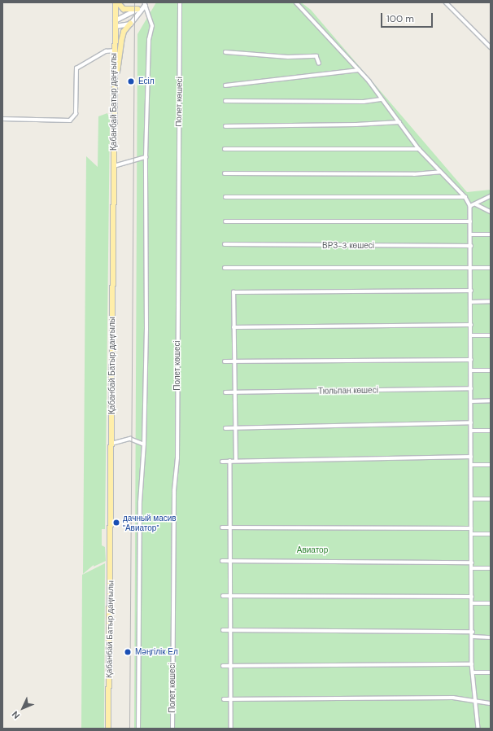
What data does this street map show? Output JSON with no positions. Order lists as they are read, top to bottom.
{
  "streets": {
    "main road": ["Қабанбай Батыр даңғылы"],
    "street": ["Полет көшесі", "ВРЗ-3 көшесі", "Тюльпан көшесі"]
  },
  "parks": ["Авиатор"],
  "places": ["Есіл", "дачный масив \"Авиатор\"", "Мәңгілік Ел"],
  "scale_bar": "100 m",
  "north": "bottom left"
}
